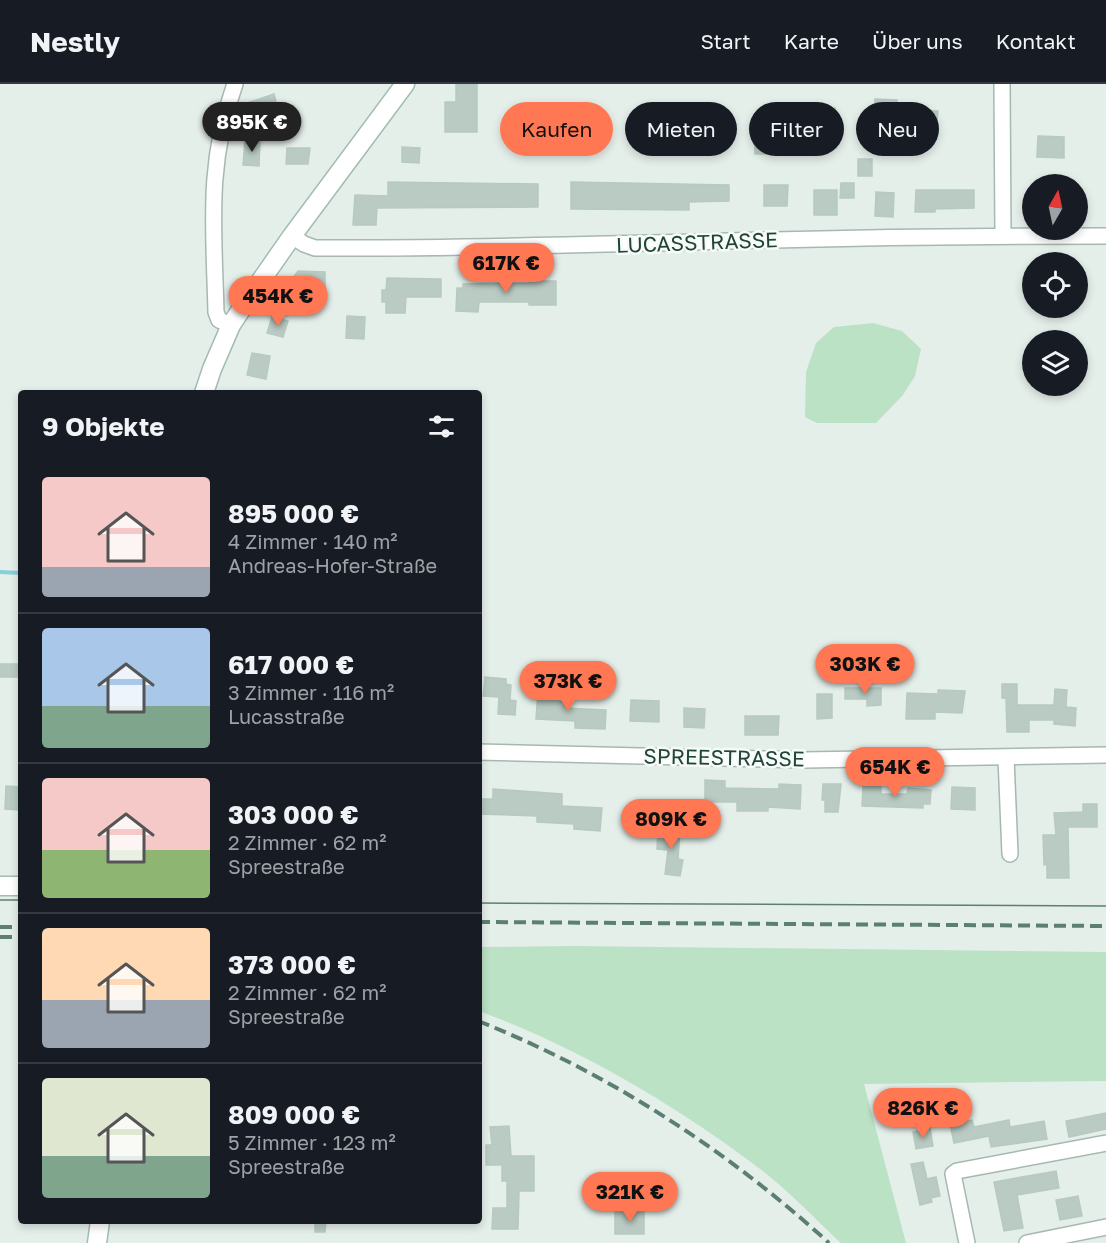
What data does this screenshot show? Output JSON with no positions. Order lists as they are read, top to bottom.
{
  "streets": {
    "street": ["LUCASSTRASSE", "SPREESTRASSE"]
  },
  "north": "top",
  "page": {
    "header": "Nestly",
    "nav": [
      "Start",
      "Karte",
      "Über uns",
      "Kontakt"
    ],
    "price": [
      "895K €",
      "617K €",
      "454K €",
      "303K €",
      "373K €",
      "654K €",
      "809K €",
      "826K €",
      "321K €"
    ],
    "chip": [
      "Kaufen",
      "Mieten",
      "Filter",
      "Neu"
    ],
    "heading": "9 Objekte",
    "list": [
      {
        "name": "895 000 €",
        "note": "4 Zimmer · 140 m² · Andreas-Hofer-Straße"
      },
      {
        "name": "617 000 €",
        "note": "3 Zimmer · 116 m² · Lucasstraße"
      },
      {
        "name": "303 000 €",
        "note": "2 Zimmer · 62 m² · Spreestraße"
      },
      {
        "name": "373 000 €",
        "note": "2 Zimmer · 62 m² · Spreestraße"
      },
      {
        "name": "809 000 €",
        "note": "5 Zimmer · 123 m² · Spreestraße"
      }
    ]
  }
}
